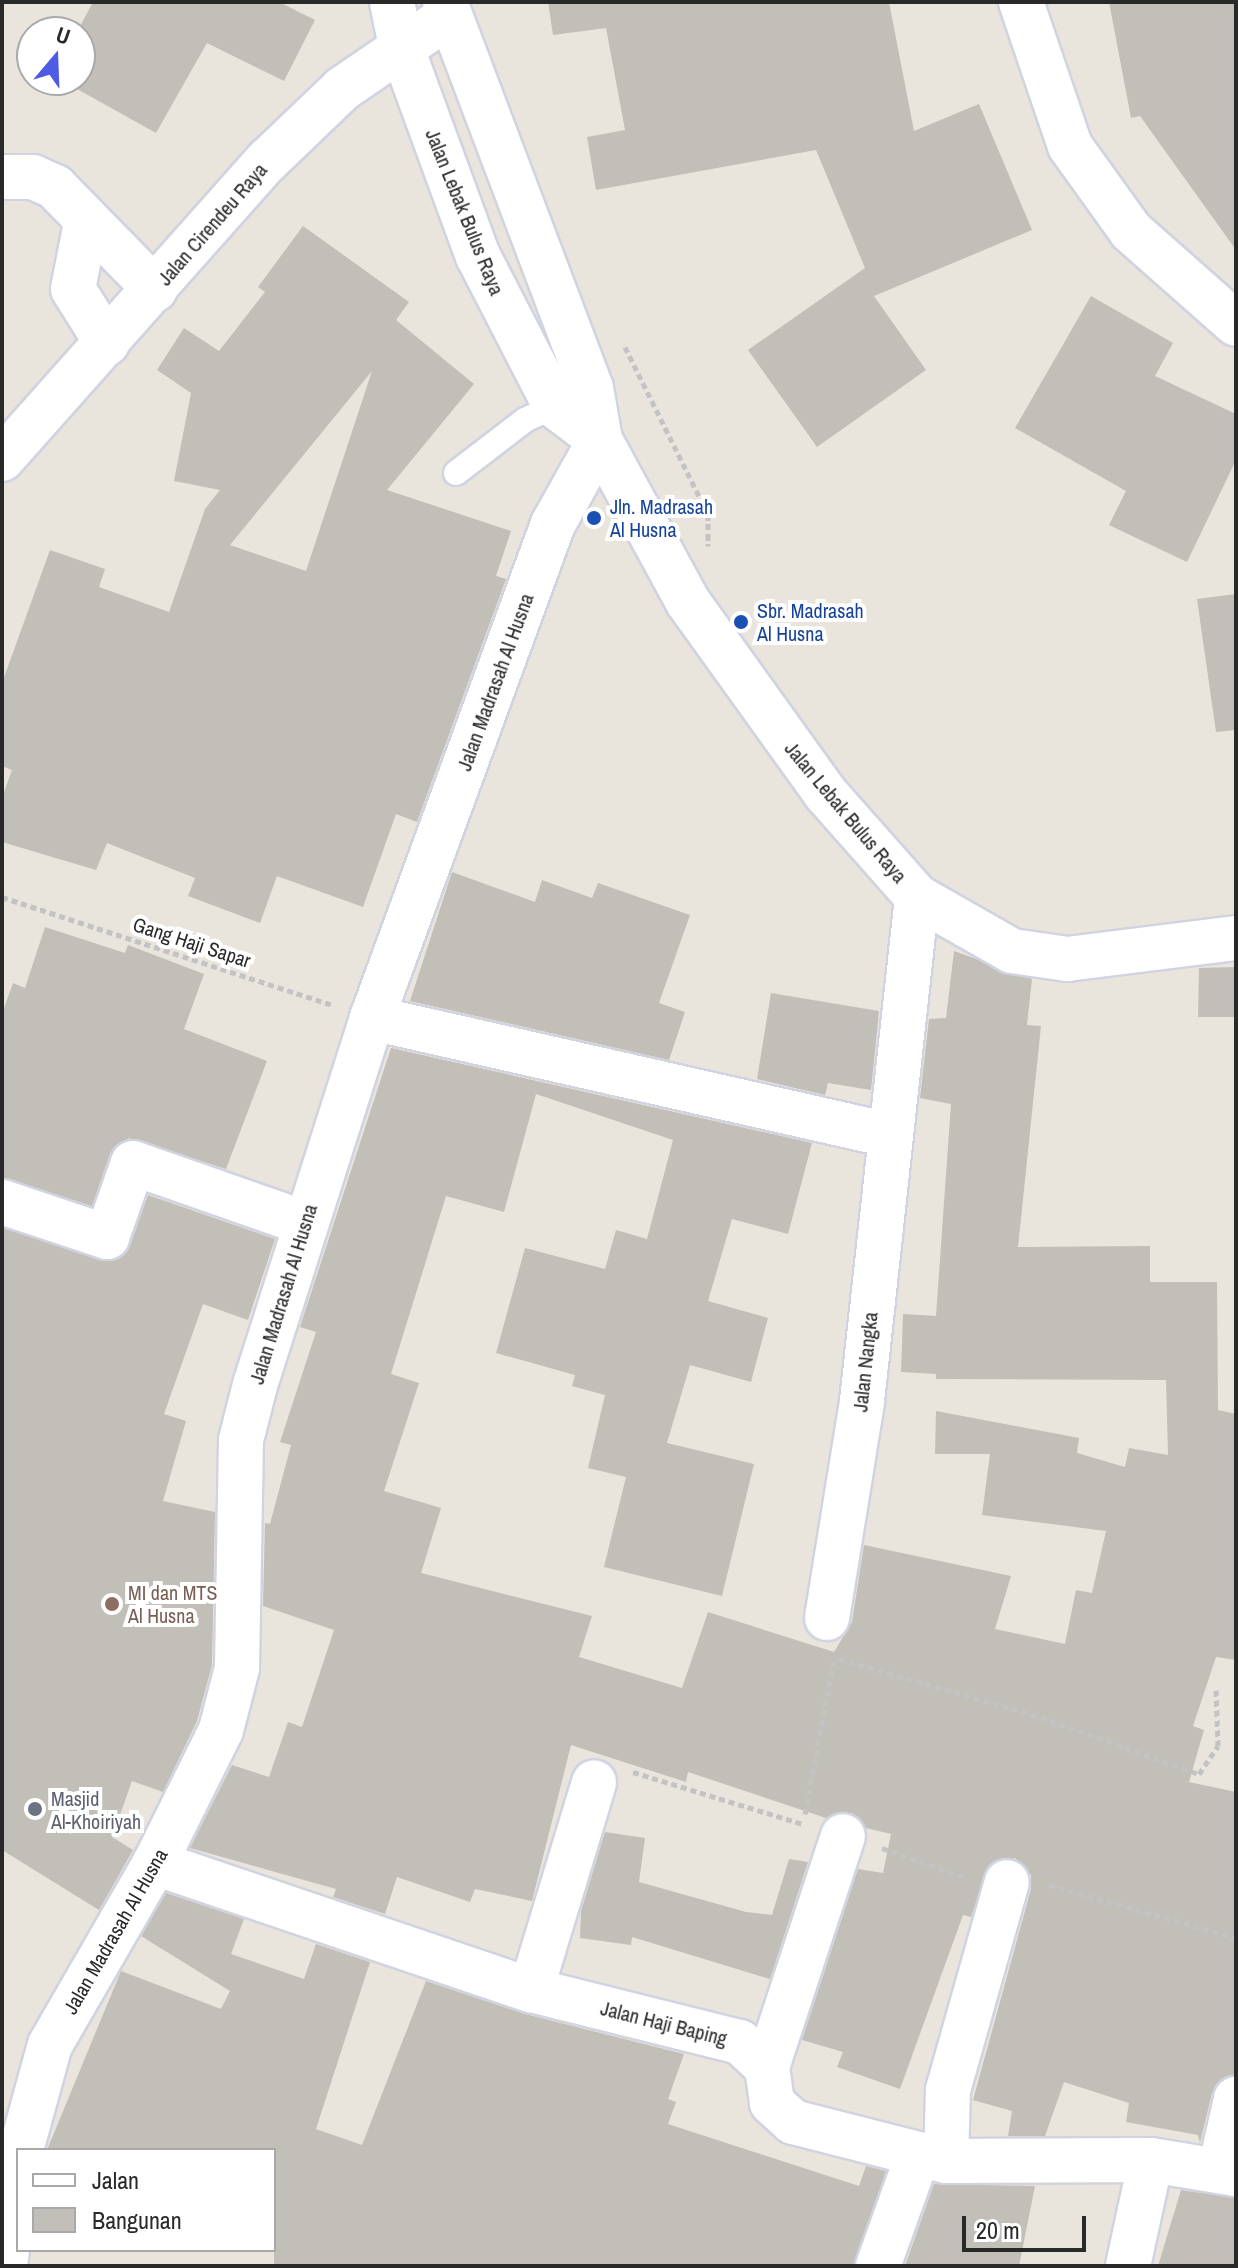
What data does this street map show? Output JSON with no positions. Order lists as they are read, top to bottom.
{
  "streets": {
    "street": [
      "Jalan Lebak Bulus Raya",
      "Jalan Cirendeu Raya",
      "Jalan Madrasah Al Husna",
      "Jalan Nangka",
      "Jalan Haji Baping"
    ],
    "path": ["Gang Haji Sapar"]
  },
  "crossings": [
    ["Jalan Lebak Bulus Raya", "Jalan Cirendeu Raya"],
    ["Jalan Lebak Bulus Raya", "Jalan Madrasah Al Husna"],
    ["Jalan Lebak Bulus Raya", "Jalan Nangka"],
    ["Jalan Madrasah Al Husna", "Gang Haji Sapar"],
    ["Jalan Madrasah Al Husna", "Jalan Haji Baping"]
  ],
  "places": [
    "Jln. Madrasah Al Husna",
    "Sbr. Madrasah Al Husna",
    "MI dan MTS Al Husna",
    "Masjid Al-Khoiriyah"
  ],
  "legend": ["Jalan", "Bangunan"],
  "scale_bar": "20 m",
  "north": "top"
}
